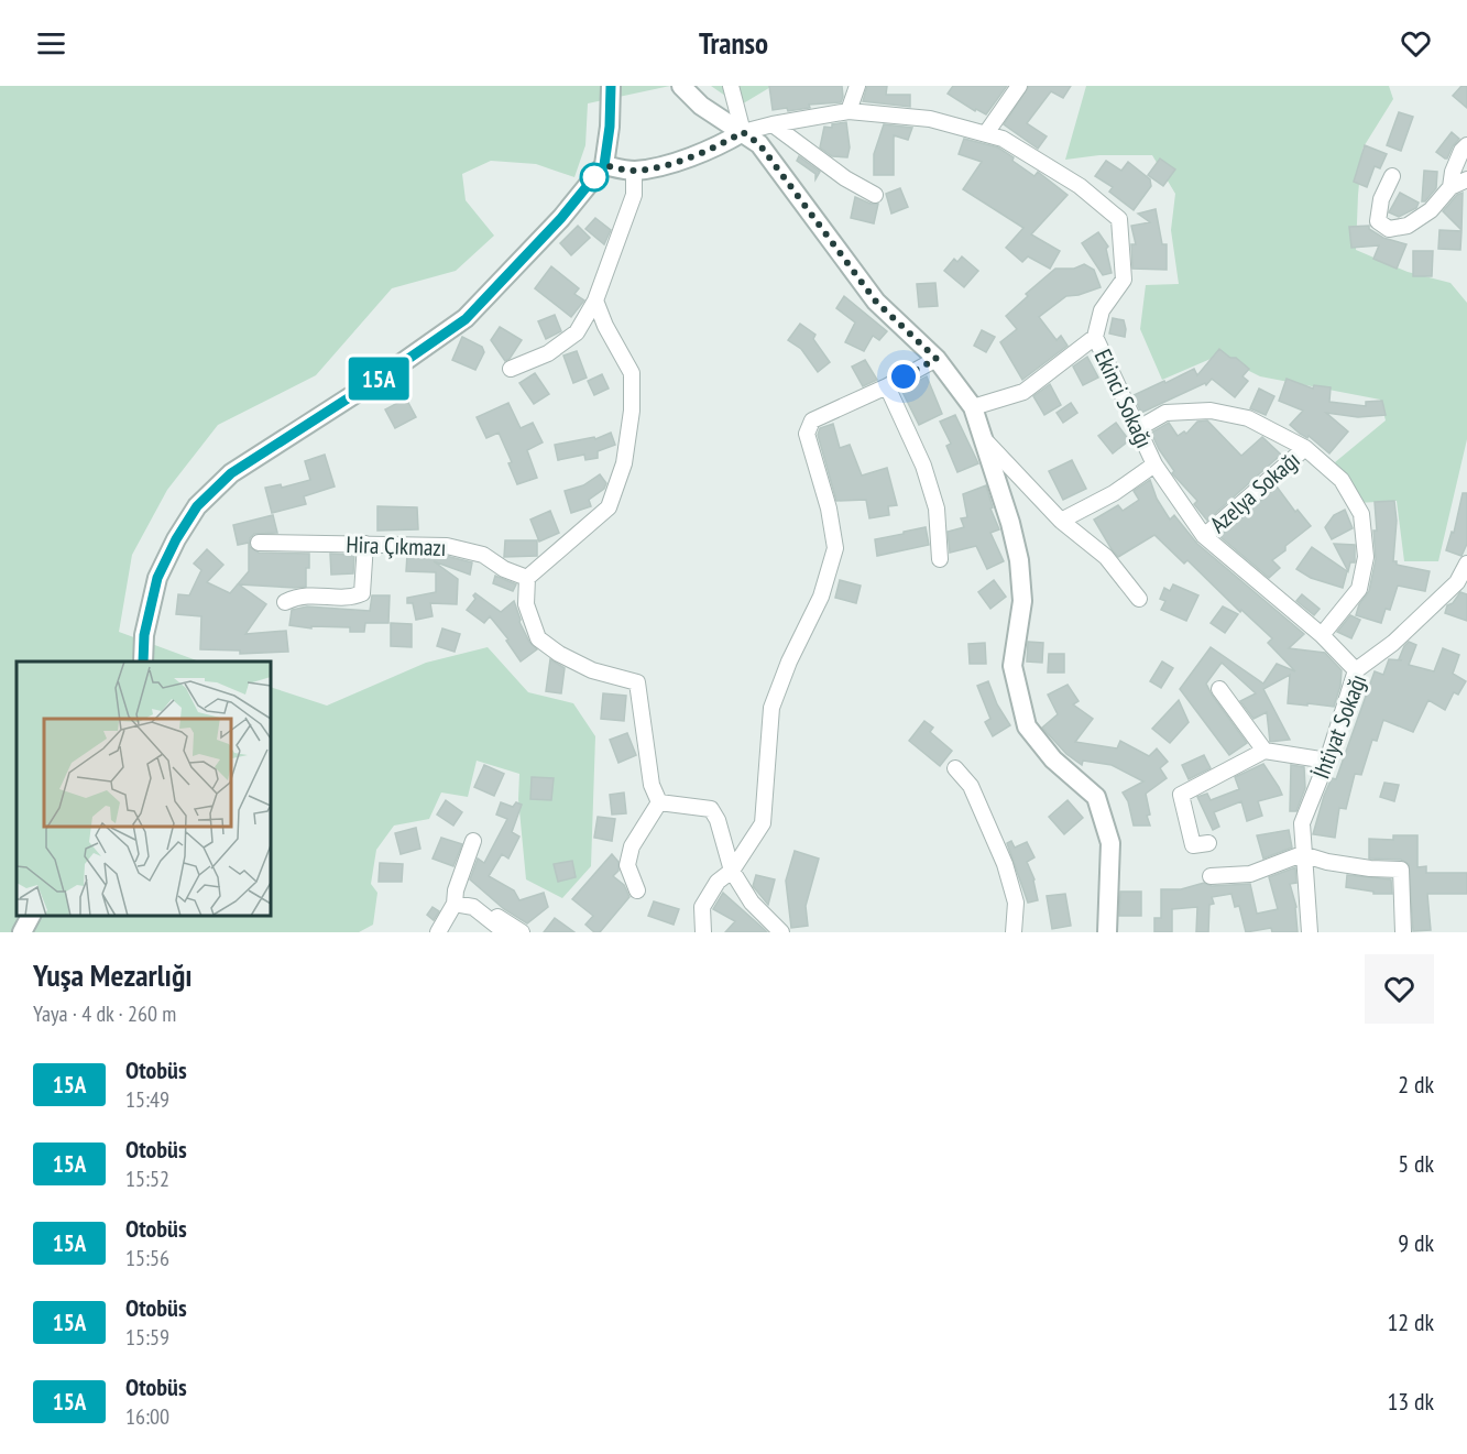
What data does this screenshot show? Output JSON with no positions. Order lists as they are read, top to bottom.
{
  "streets": {
    "street": [
      "Ekinci Sokağı",
      "Azelya Sokağı",
      "Hira Çıkmazı",
      "İhtiyat Sokağı"
    ]
  },
  "crossings": [
    ["Ekinci Sokağı", "Azelya Sokağı"],
    ["Ekinci Sokağı", "İhtiyat Sokağı"]
  ],
  "lines": ["bus line 15A"],
  "page": {
    "header": "Transo",
    "on_map": "15A",
    "heading": ["Yuşa Mezarlığı", "Yaya · 4 dk · 260 m"],
    "list": [
      {
        "mark": "15A",
        "name": "Otobüs",
        "note": "15:49",
        "value": "2 dk"
      },
      {
        "mark": "15A",
        "name": "Otobüs",
        "note": "15:52",
        "value": "5 dk"
      },
      {
        "mark": "15A",
        "name": "Otobüs",
        "note": "15:56",
        "value": "9 dk"
      },
      {
        "mark": "15A",
        "name": "Otobüs",
        "note": "15:59",
        "value": "12 dk"
      },
      {
        "mark": "15A",
        "name": "Otobüs",
        "note": "16:00",
        "value": "13 dk"
      }
    ]
  }
}
